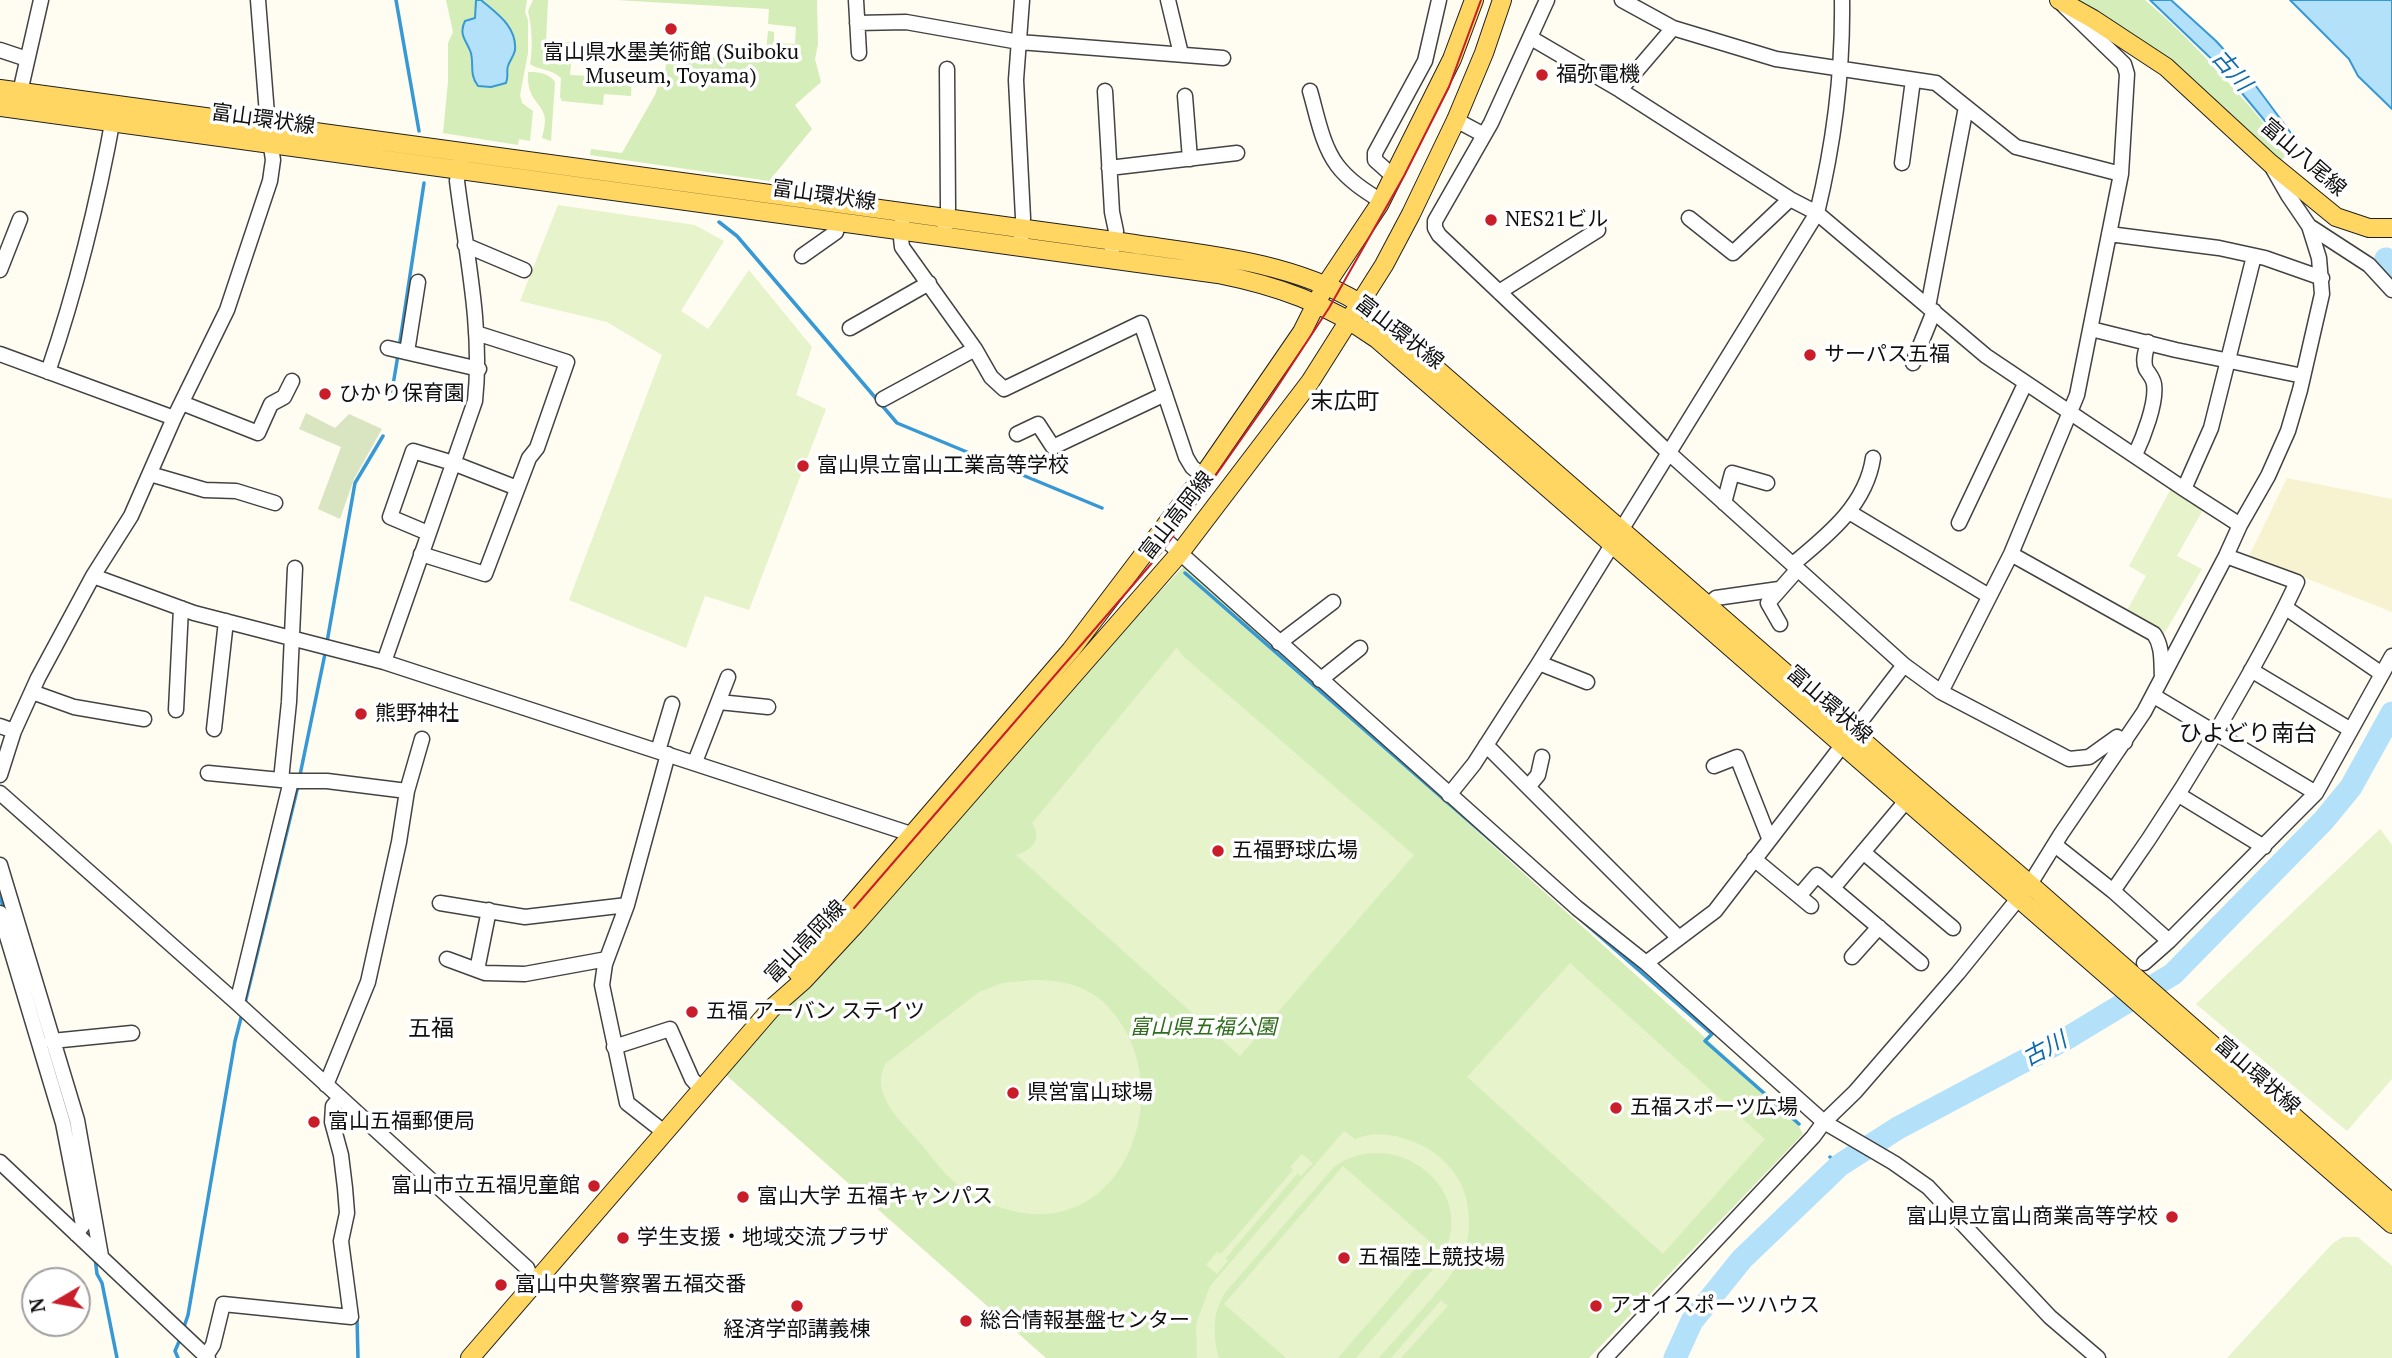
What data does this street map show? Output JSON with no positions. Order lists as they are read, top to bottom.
{
  "streets": {
    "main road": ["富山環状線", "富山八尾線", "富山高岡線"]
  },
  "crossings": [
    ["富山環状線", "富山高岡線"]
  ],
  "districts": ["末広町", "ひよどり南台", "五福"],
  "water": ["古川"],
  "parks": ["富山県五福公園"],
  "places": [
    "富山県水墨美術館 (Suiboku Museum, Toyama)",
    "福弥電機",
    "NES21ビル",
    "サーパス五福",
    "ひかり保育園",
    "富山県立富山工業高等学校",
    "熊野神社",
    "五福野球広場",
    "五福 アーバン ステイツ",
    "県営富山球場",
    "五福スポーツ広場",
    "富山五福郵便局",
    "富山市立五福児童館",
    "富山大学 五福キャンパス",
    "富山県立富山商業高等学校",
    "学生支援・地域交流プラザ",
    "五福陸上競技場",
    "富山中央警察署五福交番",
    "経済学部講義棟",
    "アオイスポーツハウス",
    "総合情報基盤センター"
  ],
  "north": "left"
}
